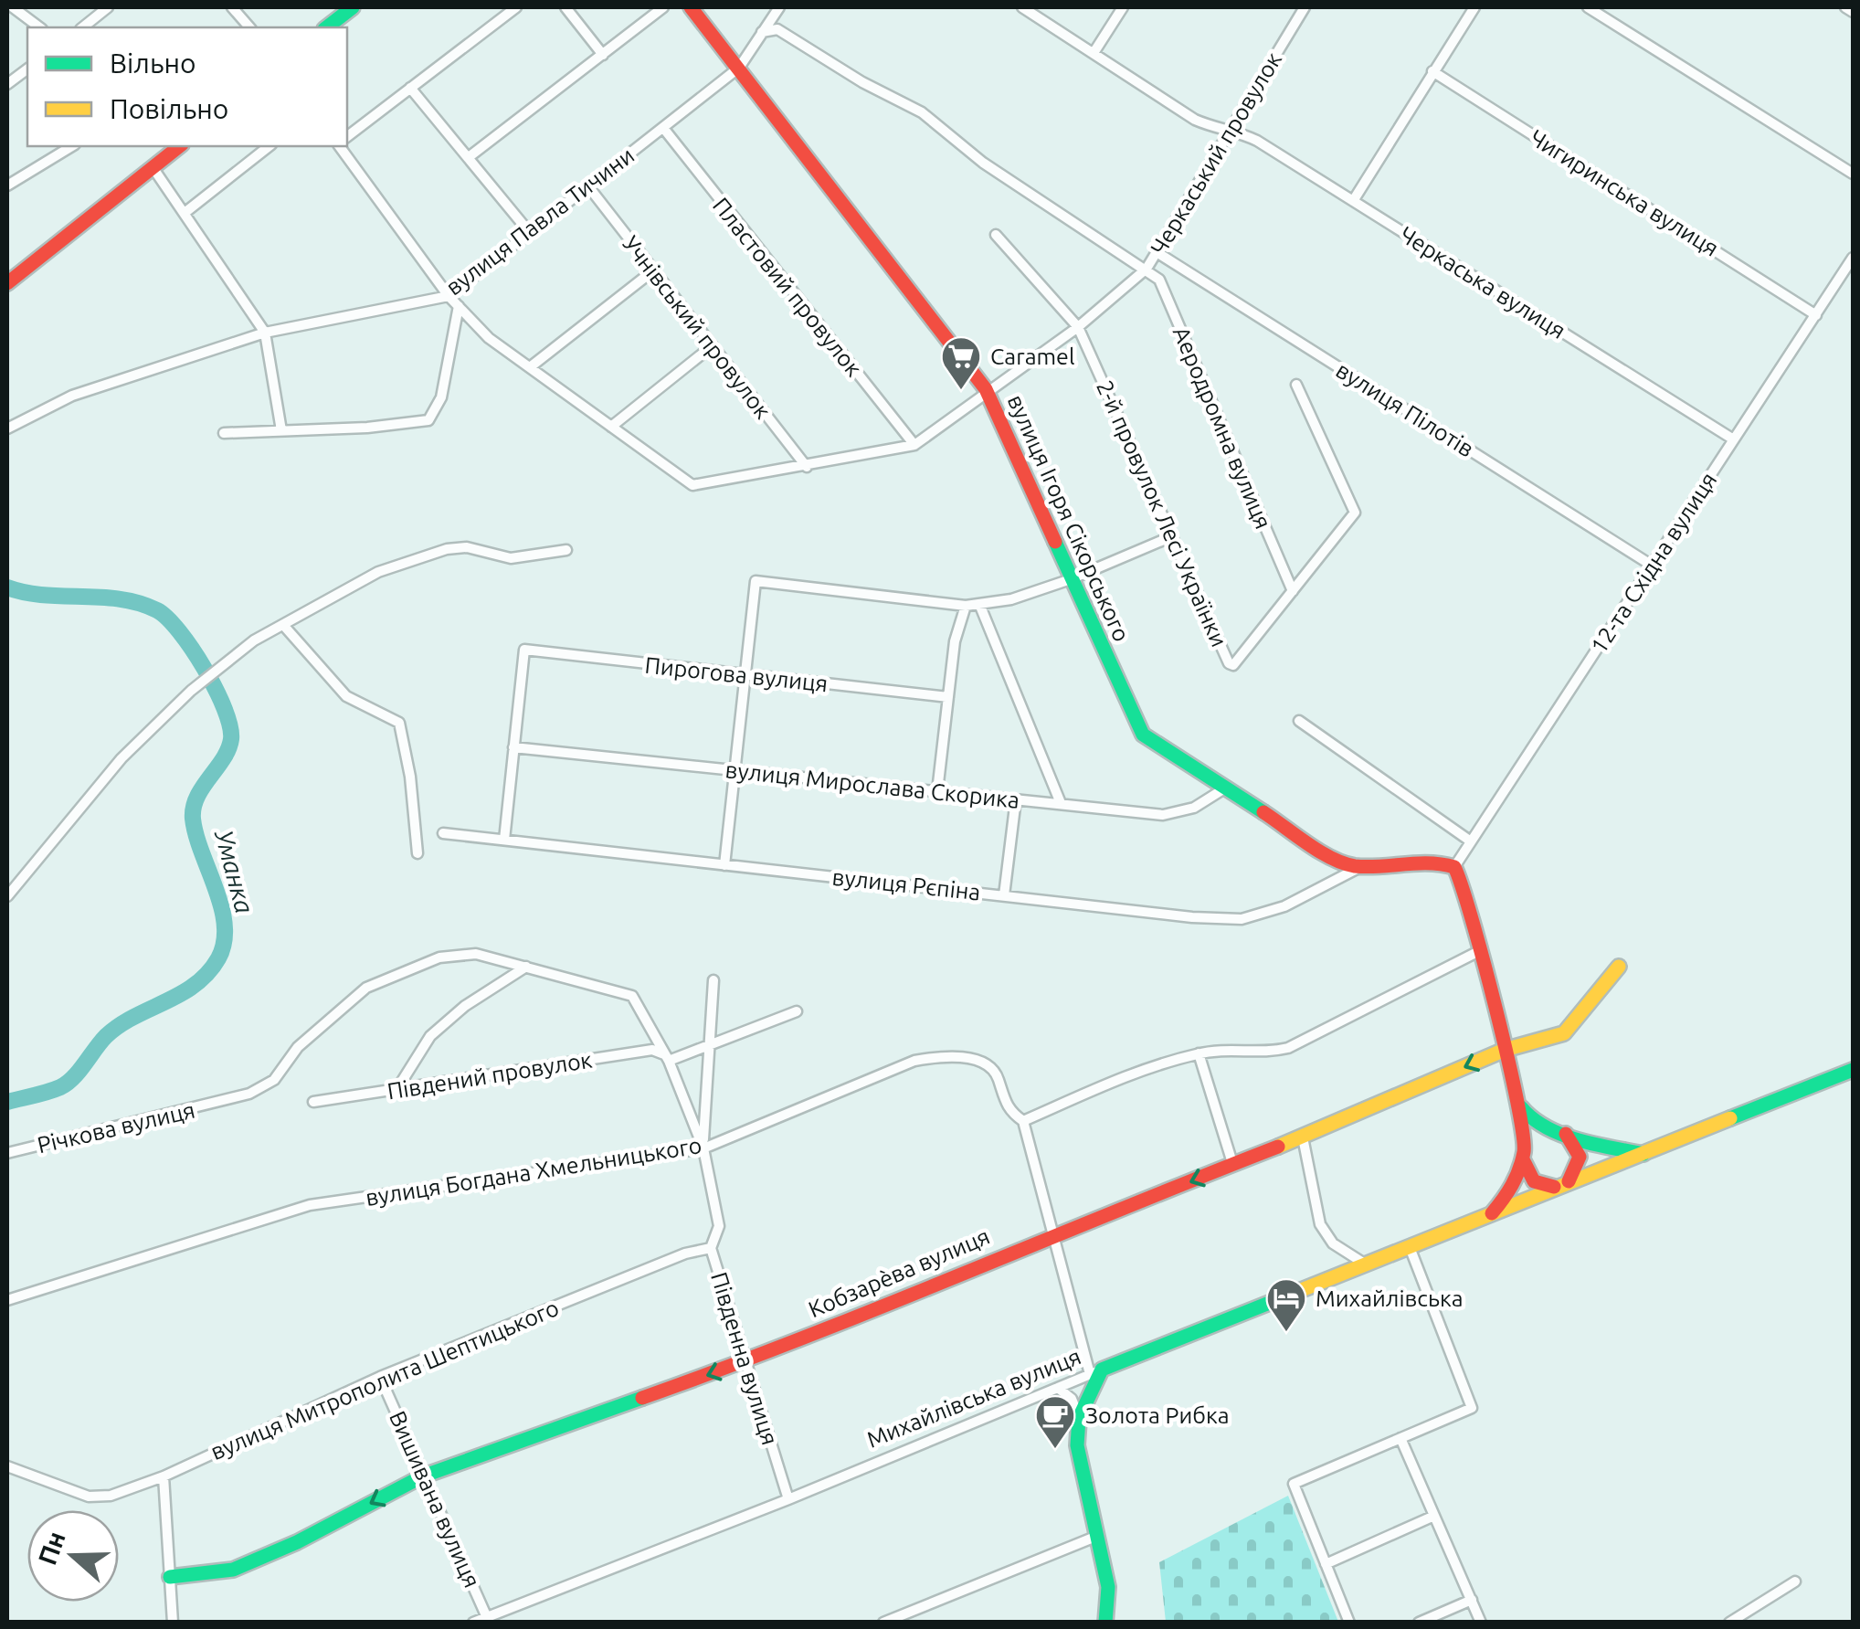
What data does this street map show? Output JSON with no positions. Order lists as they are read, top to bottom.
{
  "streets": {
    "main road": ["вулиця Ігоря Сікорського", "Кобзарèва вулиця", "Михайлівська вулиця"],
    "street": [
      "Черкаський провулок",
      "Чигиринська вулиця",
      "вулиця Павла Тичини",
      "Черкаська вулиця",
      "Пластовий провулок",
      "Учнівський провулок",
      "вулиця Пілотів",
      "Аеродромна вулиця",
      "2-й провулок Лесі Українки",
      "12-та Східна вулиця",
      "Пирогова вулиця",
      "вулиця Мирослава Скорика",
      "вулиця Рєпіна",
      "Південий провулок",
      "Річкова вулиця",
      "вулиця Богдана Хмельницького",
      "Південна вулиця",
      "вулиця Митрополита Шептицького",
      "Вишивана вулиця"
    ]
  },
  "crossings": [
    ["Черкаський провулок", "Черкаська вулиця"],
    ["Черкаський провулок", "вулиця Пілотів"],
    ["Черкаський провулок", "Аеродромна вулиця"],
    ["Черкаський провулок", "2-й провулок Лесі Українки"],
    ["Черкаський провулок", "вулиця Ігоря Сікорського"],
    ["Чигиринська вулиця", "12-та Східна вулиця"],
    ["вулиця Павла Тичини", "Пластовий провулок"],
    ["вулиця Павла Тичини", "Учнівський провулок"],
    ["вулиця Павла Тичини", "вулиця Ігоря Сікорського"],
    ["Черкаська вулиця", "12-та Східна вулиця"],
    ["вулиця Пілотів", "12-та Східна вулиця"],
    ["Аеродромна вулиця", "2-й провулок Лесі Українки"],
    ["вулиця Ігоря Сікорського", "вулиця Мирослава Скорика"],
    ["вулиця Ігоря Сікорського", "вулиця Рєпіна"],
    ["Пирогова вулиця", "вулиця Мирослава Скорика"],
    ["Південий провулок", "Південна вулиця"],
    ["Річкова вулиця", "Південна вулиця"],
    ["вулиця Богдана Хмельницького", "Південна вулиця"],
    ["Кобзарèва вулиця", "Південна вулиця"],
    ["Кобзарèва вулиця", "Вишивана вулиця"],
    ["Південна вулиця", "вулиця Митрополита Шептицького"],
    ["Південна вулиця", "Михайлівська вулиця"],
    ["вулиця Митрополита Шептицького", "Вишивана вулиця"],
    ["Михайлівська вулиця", "Вишивана вулиця"]
  ],
  "one_way": ["Кобзарèва вулиця"],
  "water": ["Уманка"],
  "places": {
    "supermarket": ["Caramel"],
    "hotel": ["Михайлівська"],
    "cafe": ["Золота Рибка"]
  },
  "legend": ["Вільно", "Повільно"],
  "north": "left"
}
